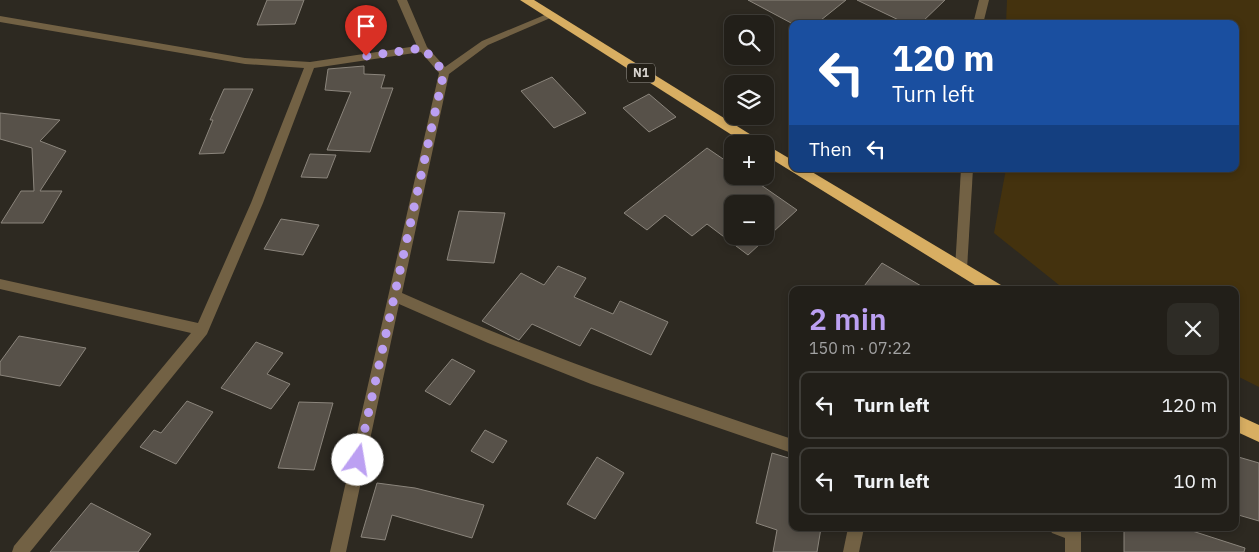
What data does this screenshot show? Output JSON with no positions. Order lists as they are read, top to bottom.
{
  "streets": {
    "highway": ["N1"]
  },
  "page": {
    "map_buttons": ["+", "−"],
    "turn": ["120 m", "Turn left"],
    "then": "Then",
    "heading": ["2 min", "150 m · 07:22"],
    "list": [
      {
        "name": "Turn left",
        "value": "120 m"
      },
      {
        "name": "Turn left",
        "value": "10 m"
      }
    ]
  }
}
